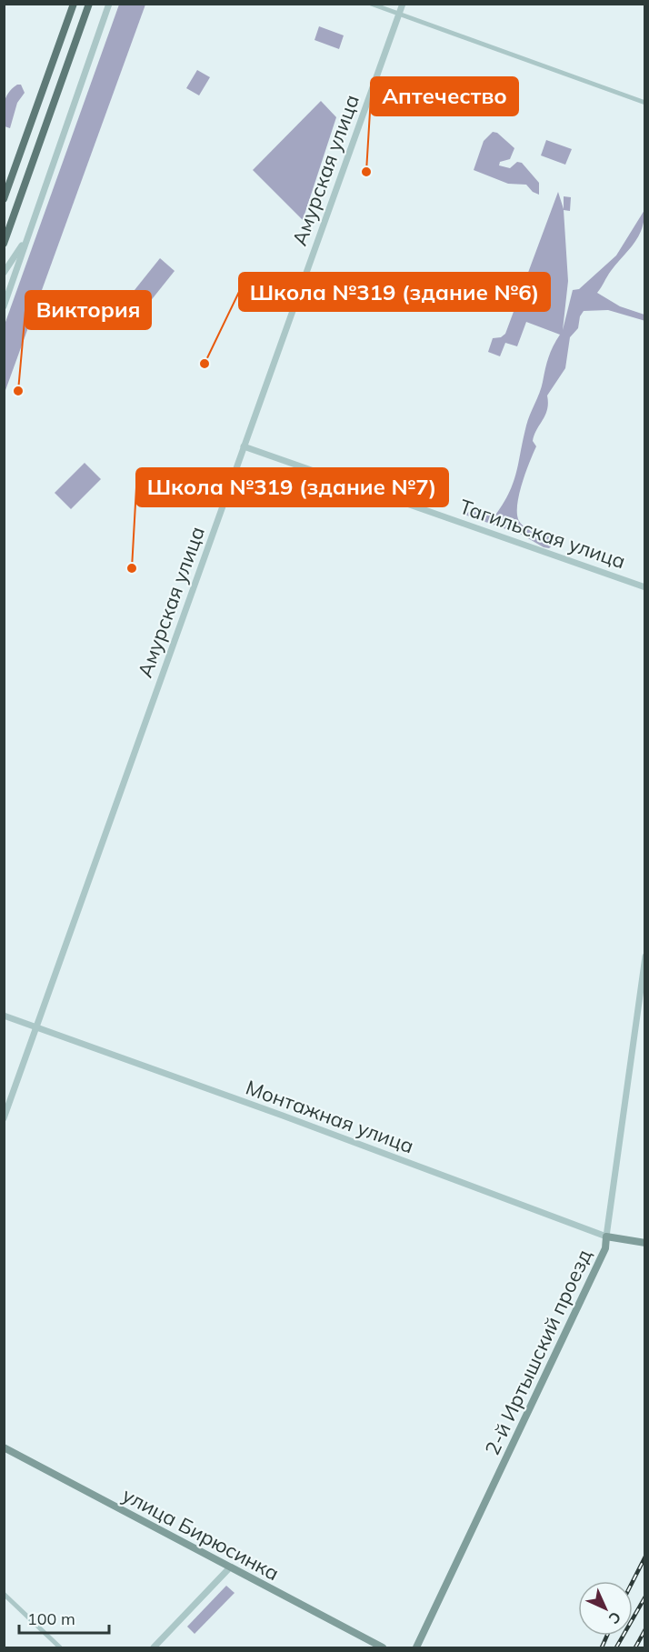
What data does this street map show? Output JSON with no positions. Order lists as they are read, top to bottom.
{
  "streets": {
    "main road": ["Монтажная улица", "2-й Иртышский проезд", "улица Бирюсинка"],
    "street": ["Амурская улица", "Тагильская улица"]
  },
  "crossings": [
    ["Амурская улица", "Тагильская улица"],
    ["Амурская улица", "Монтажная улица"],
    ["Монтажная улица", "2-й Иртышский проезд"]
  ],
  "places": [
    "Аптечество",
    "Школа №319 (здание №6)",
    "Виктория",
    "Школа №319 (здание №7)"
  ],
  "scale_bar": "100 m",
  "north": "bottom right"
}
